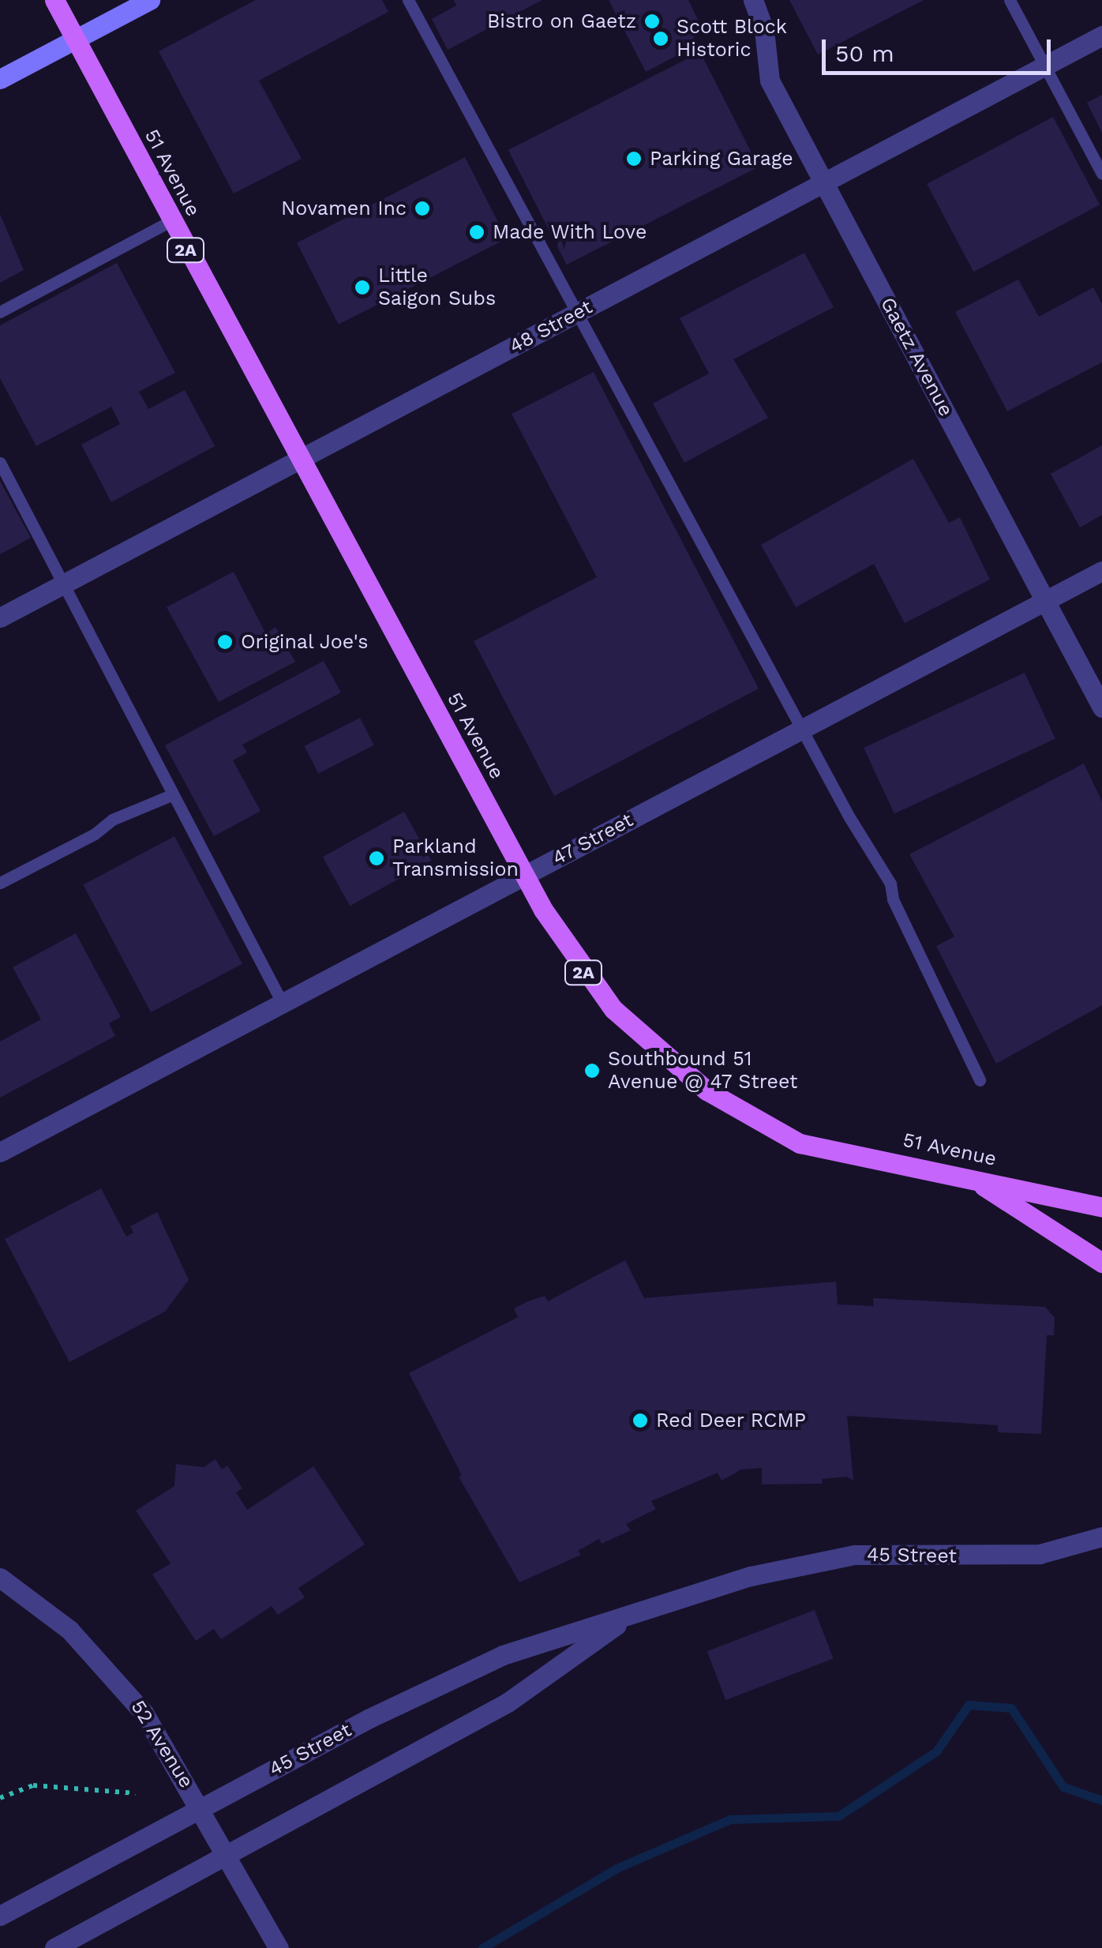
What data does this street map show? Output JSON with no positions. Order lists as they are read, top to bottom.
{
  "streets": {
    "main road": ["51 Avenue", "2A"],
    "street": [
      "48 Street",
      "Gaetz Avenue",
      "47 Street",
      "45 Street",
      "52 Avenue"
    ]
  },
  "crossings": [
    ["51 Avenue", "48 Street"],
    ["51 Avenue", "47 Street"],
    ["48 Street", "Gaetz Avenue"],
    ["Gaetz Avenue", "47 Street"],
    ["45 Street", "52 Avenue"]
  ],
  "places": [
    "Bistro on Gaetz",
    "Scott Block Historic",
    "Parking Garage",
    "Novamen Inc",
    "Made With Love",
    "Little Saigon Subs",
    "Original Joe's",
    "Parkland Transmission",
    "Southbound 51 Avenue @ 47 Street",
    "Red Deer RCMP"
  ],
  "scale_bar": "50 m"
}
